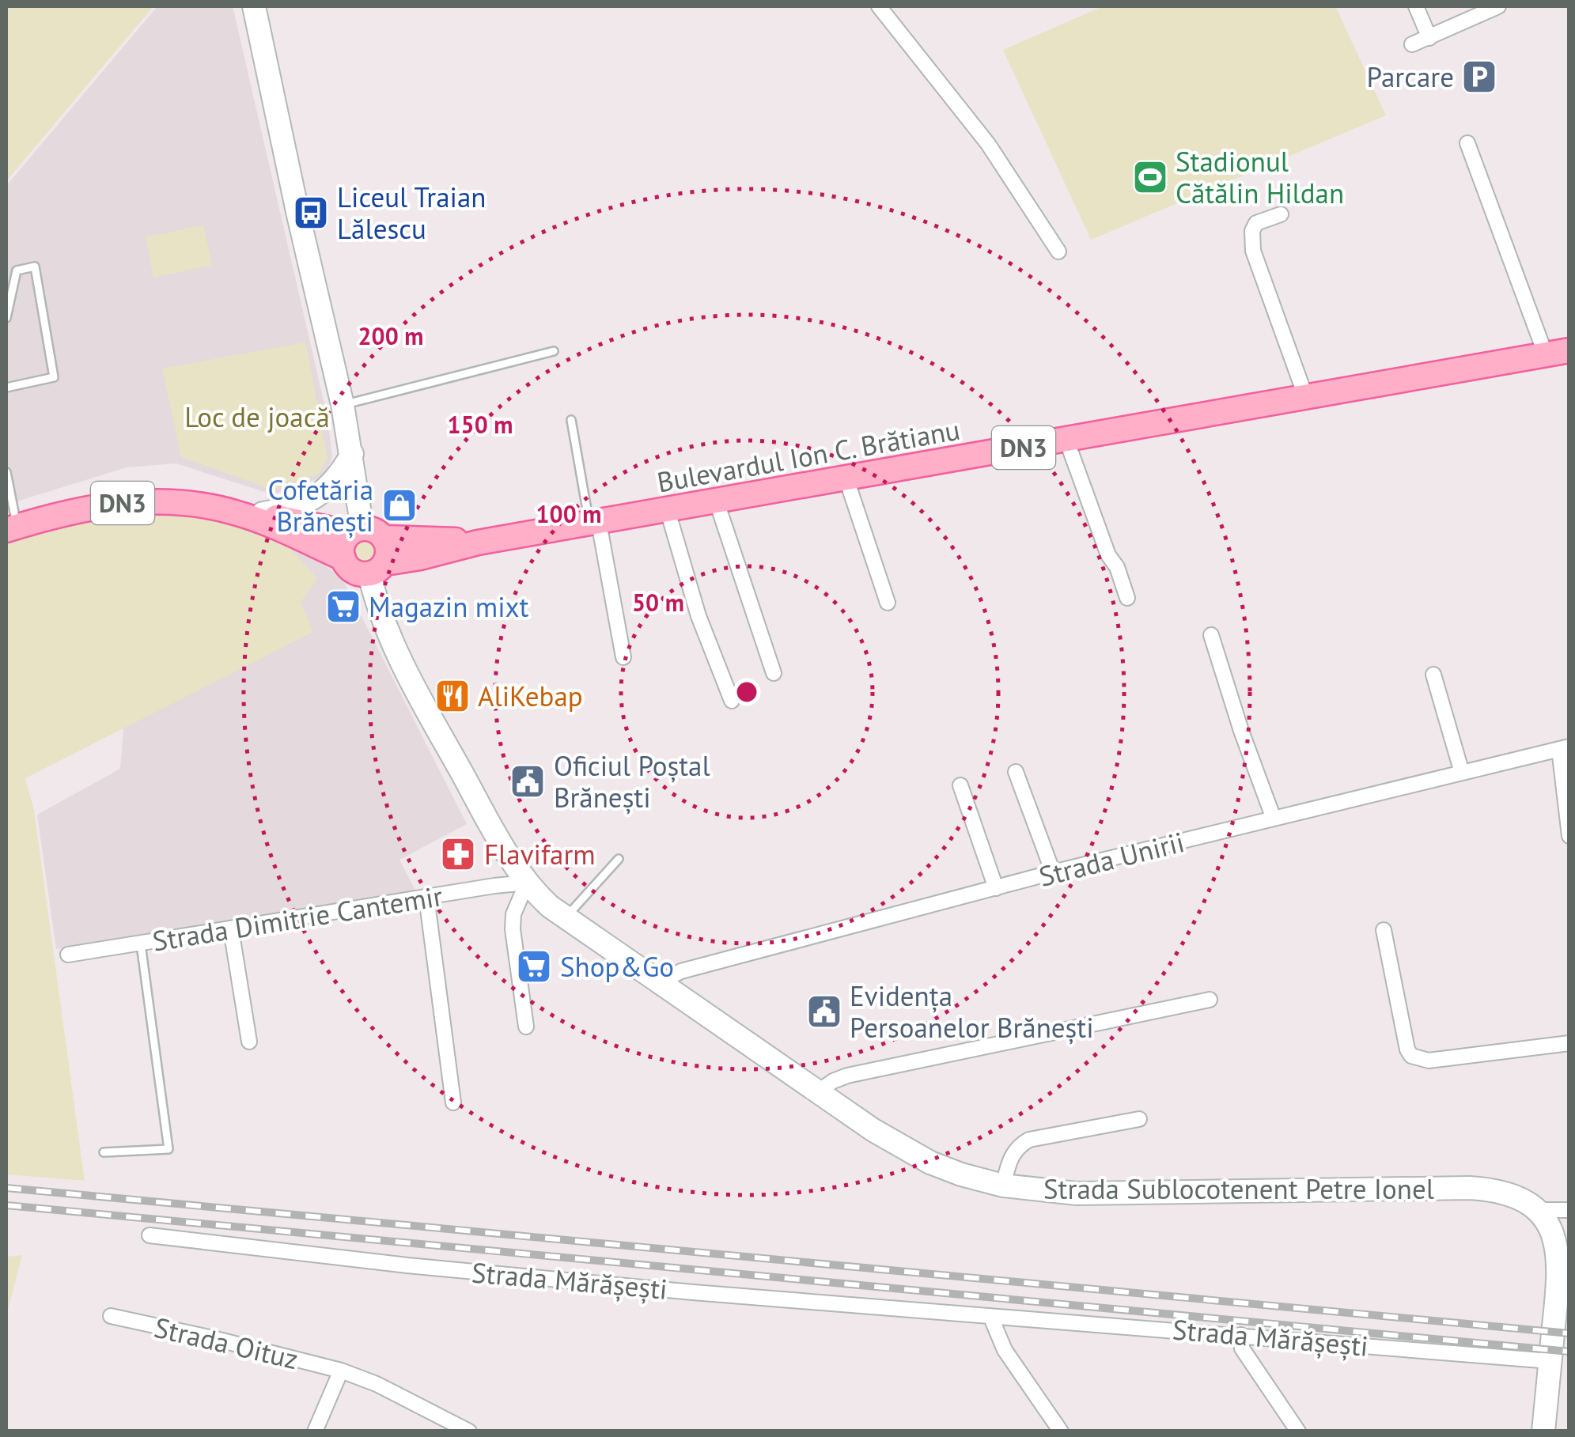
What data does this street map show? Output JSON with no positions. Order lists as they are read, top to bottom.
{
  "streets": {
    "main road": ["DN3", "Bulevardul Ion C. Brătianu", "Strada Sublocotenent Petre Ionel"],
    "street": [
      "Strada Unirii",
      "Strada Dimitrie Cantemir",
      "Strada Mărășești",
      "Strada Oituz"
    ]
  },
  "crossings": [
    ["Bulevardul Ion C. Brătianu", "Strada Sublocotenent Petre Ionel"],
    ["Strada Unirii", "Strada Sublocotenent Petre Ionel"],
    ["Strada Dimitrie Cantemir", "Strada Sublocotenent Petre Ionel"]
  ],
  "parks": ["Loc de joacă"],
  "places": {
    "parking": ["Parcare"],
    "sports": ["Stadionul Cătălin Hildan"],
    "bus stop": ["Liceul Traian Lălescu"],
    "shop": ["Cofetăria Brănești"],
    "supermarket": ["Magazin mixt", "Shop&Go"],
    "restaurant": ["AliKebap"],
    "public building": ["Oficiul Poștal Brănești", "Evidența Persoanelor Brănești"],
    "pharmacy": ["Flavifarm"]
  },
  "rings": [
    "200 m",
    "150 m",
    "100 m",
    "50 m"
  ]
}
